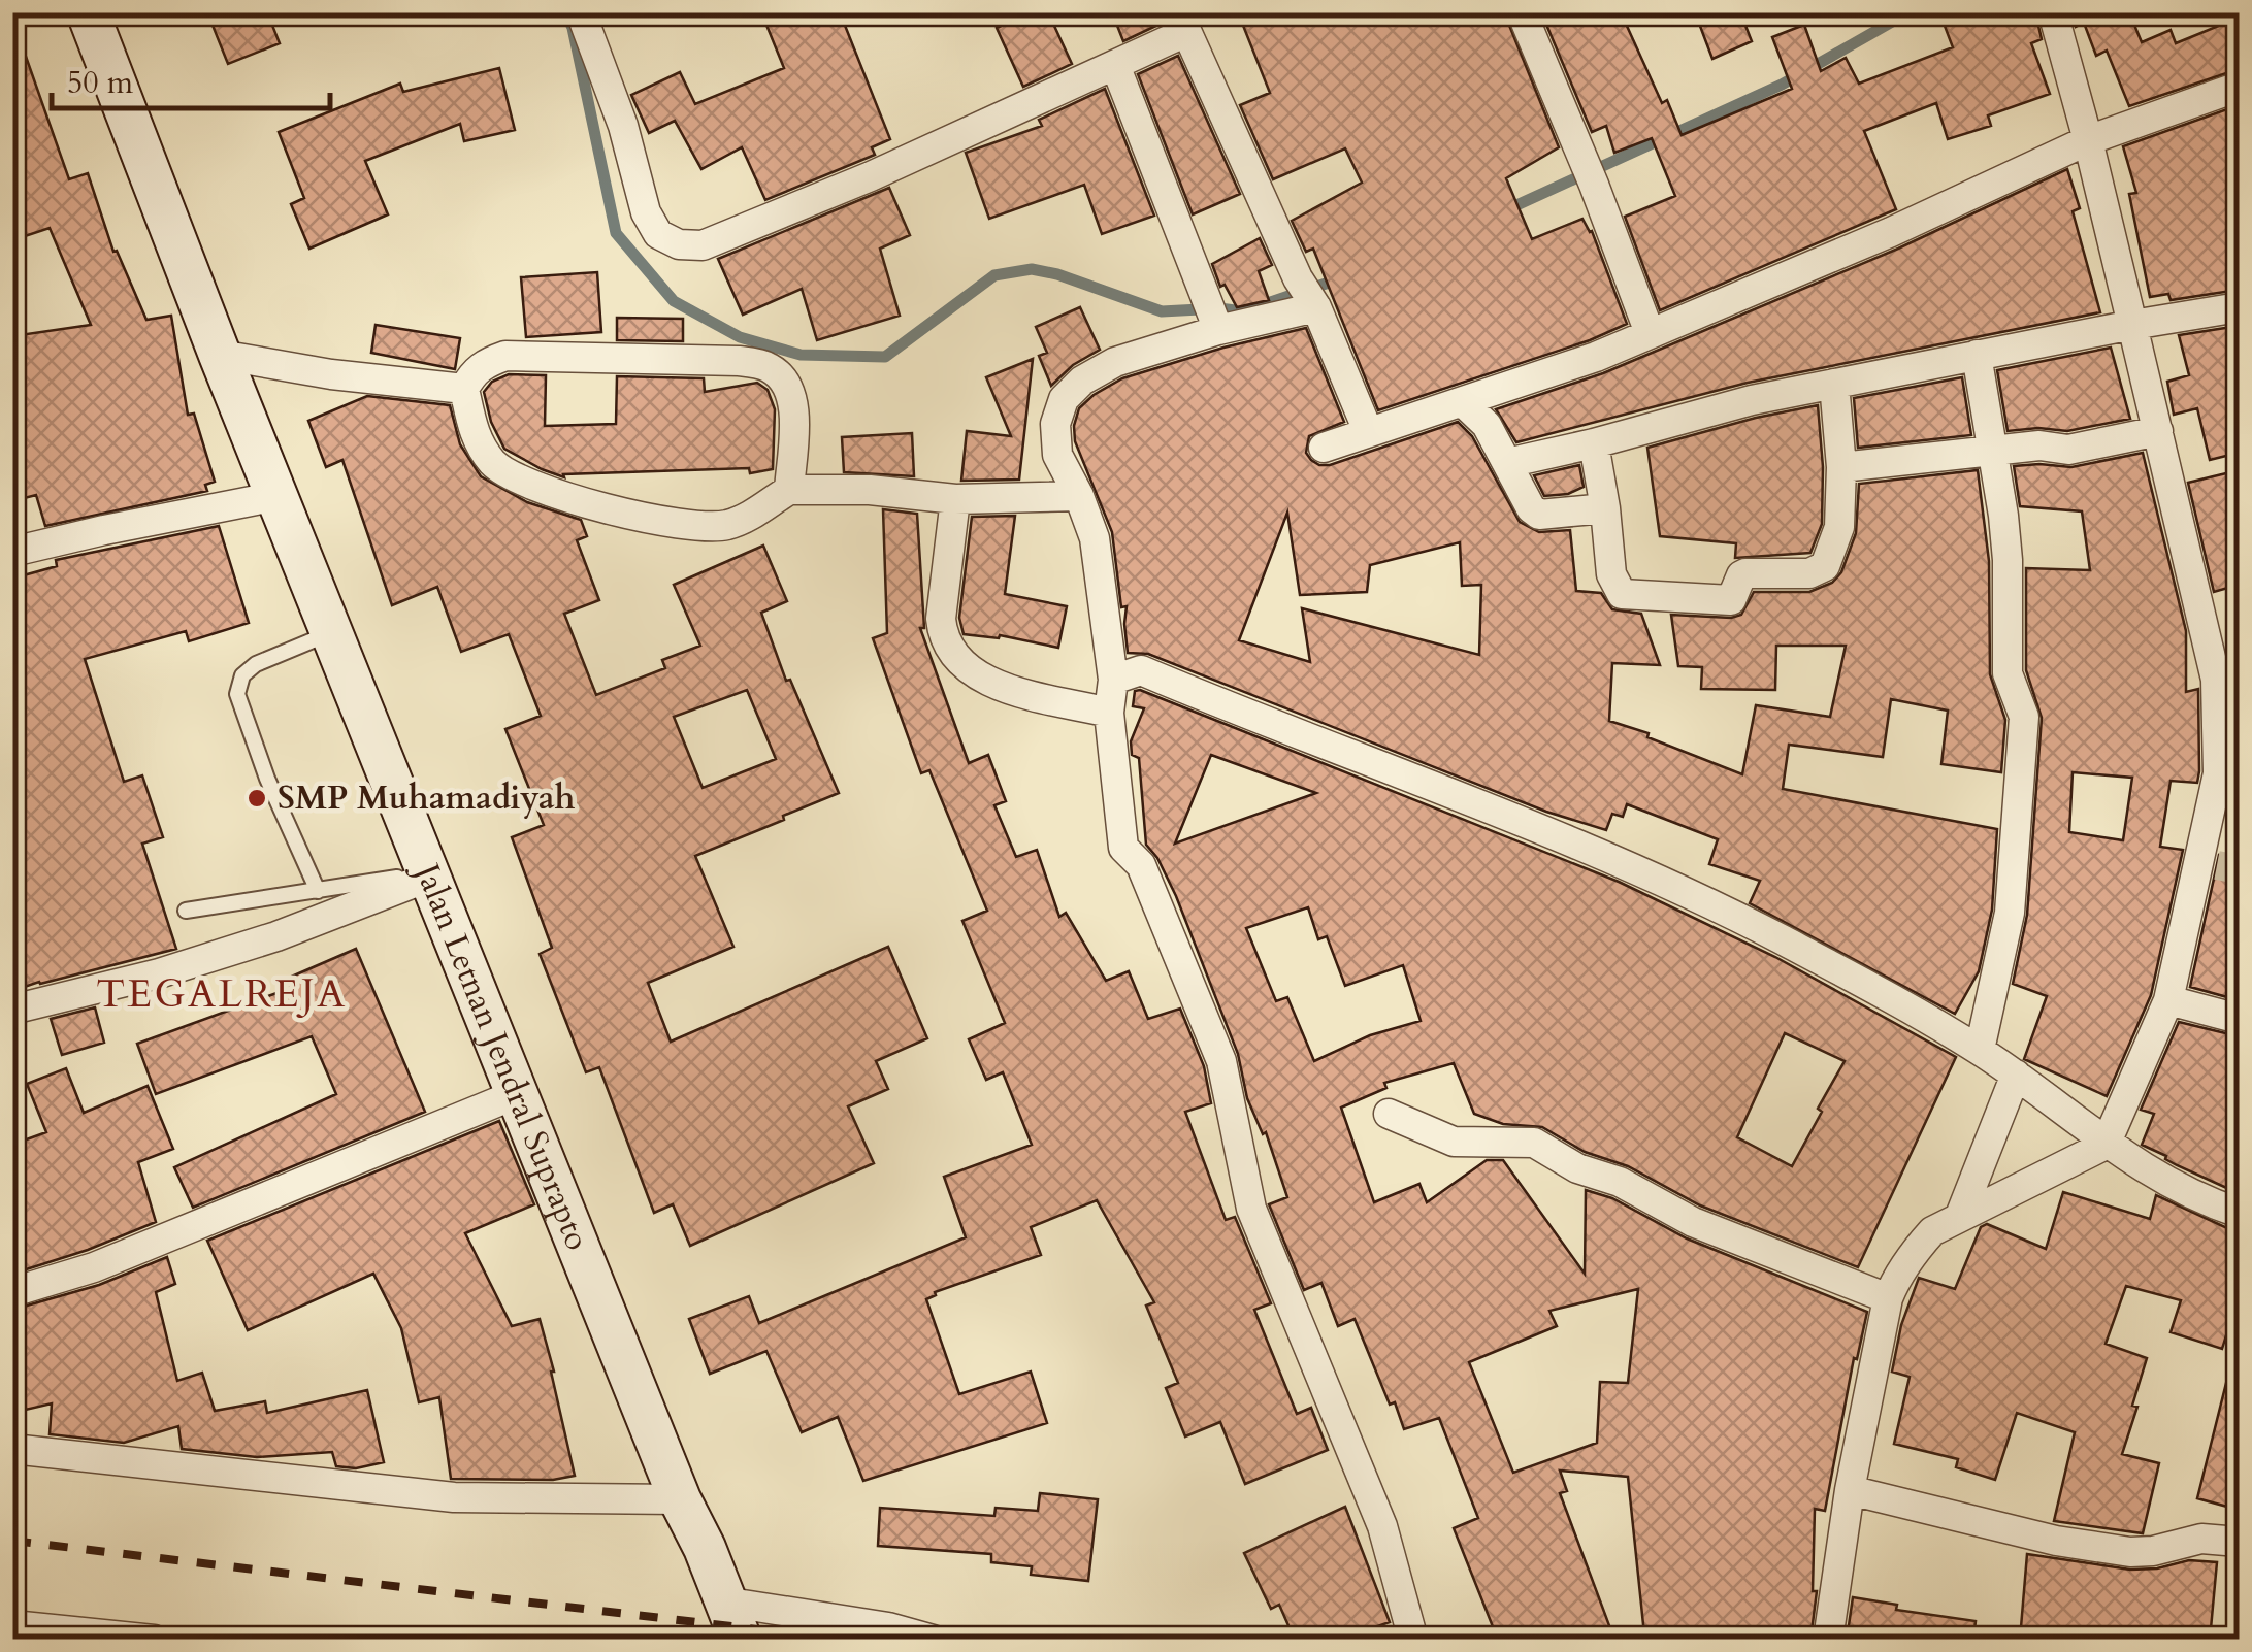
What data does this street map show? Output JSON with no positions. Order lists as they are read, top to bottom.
{
  "streets": {
    "main road": ["Jalan Letnan Jendral Suprapto"]
  },
  "districts": ["TEGALREJA"],
  "places": ["SMP Muhamadiyah"],
  "scale_bar": "50 m"
}
